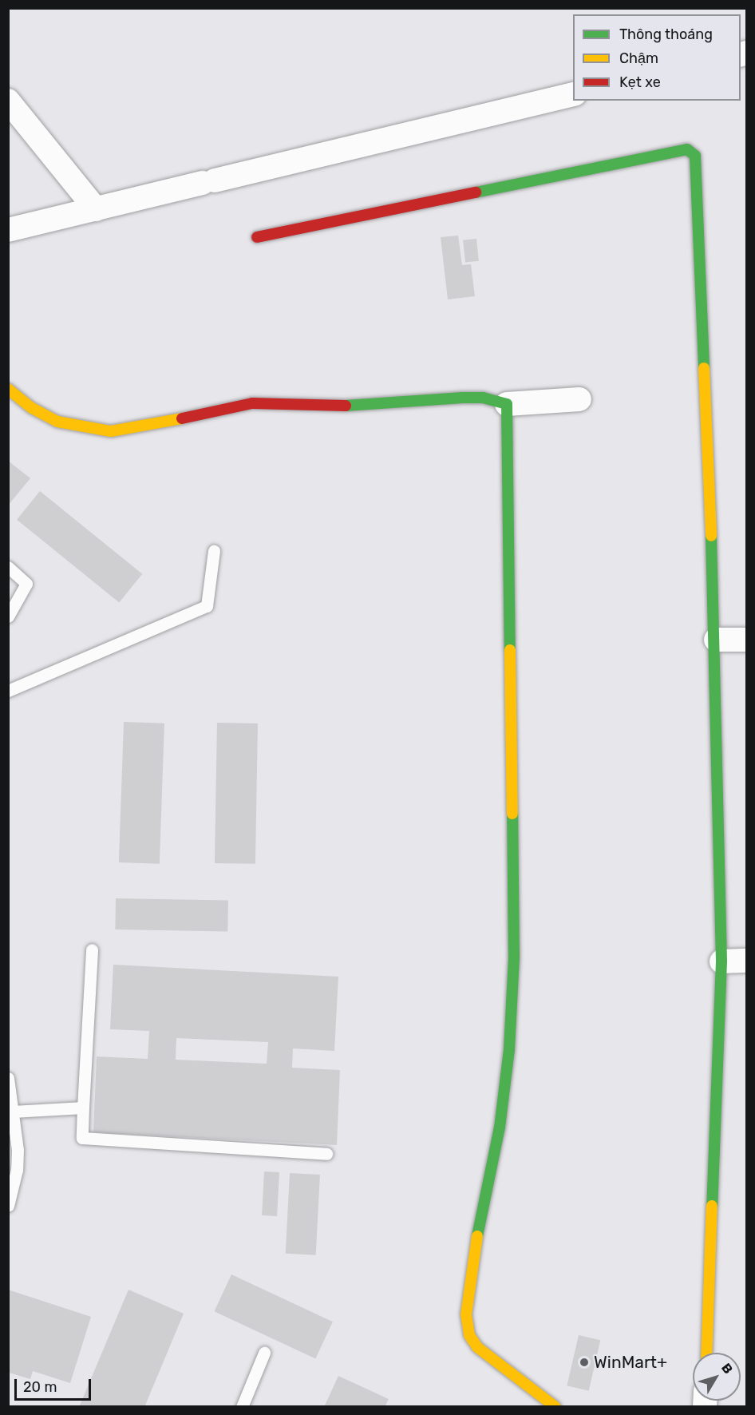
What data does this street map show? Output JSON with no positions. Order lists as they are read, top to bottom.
{
  "places": ["WinMart+"],
  "legend": ["Thông thoáng", "Chậm", "Kẹt xe"],
  "scale_bar": "20 m",
  "north": "top right"
}
